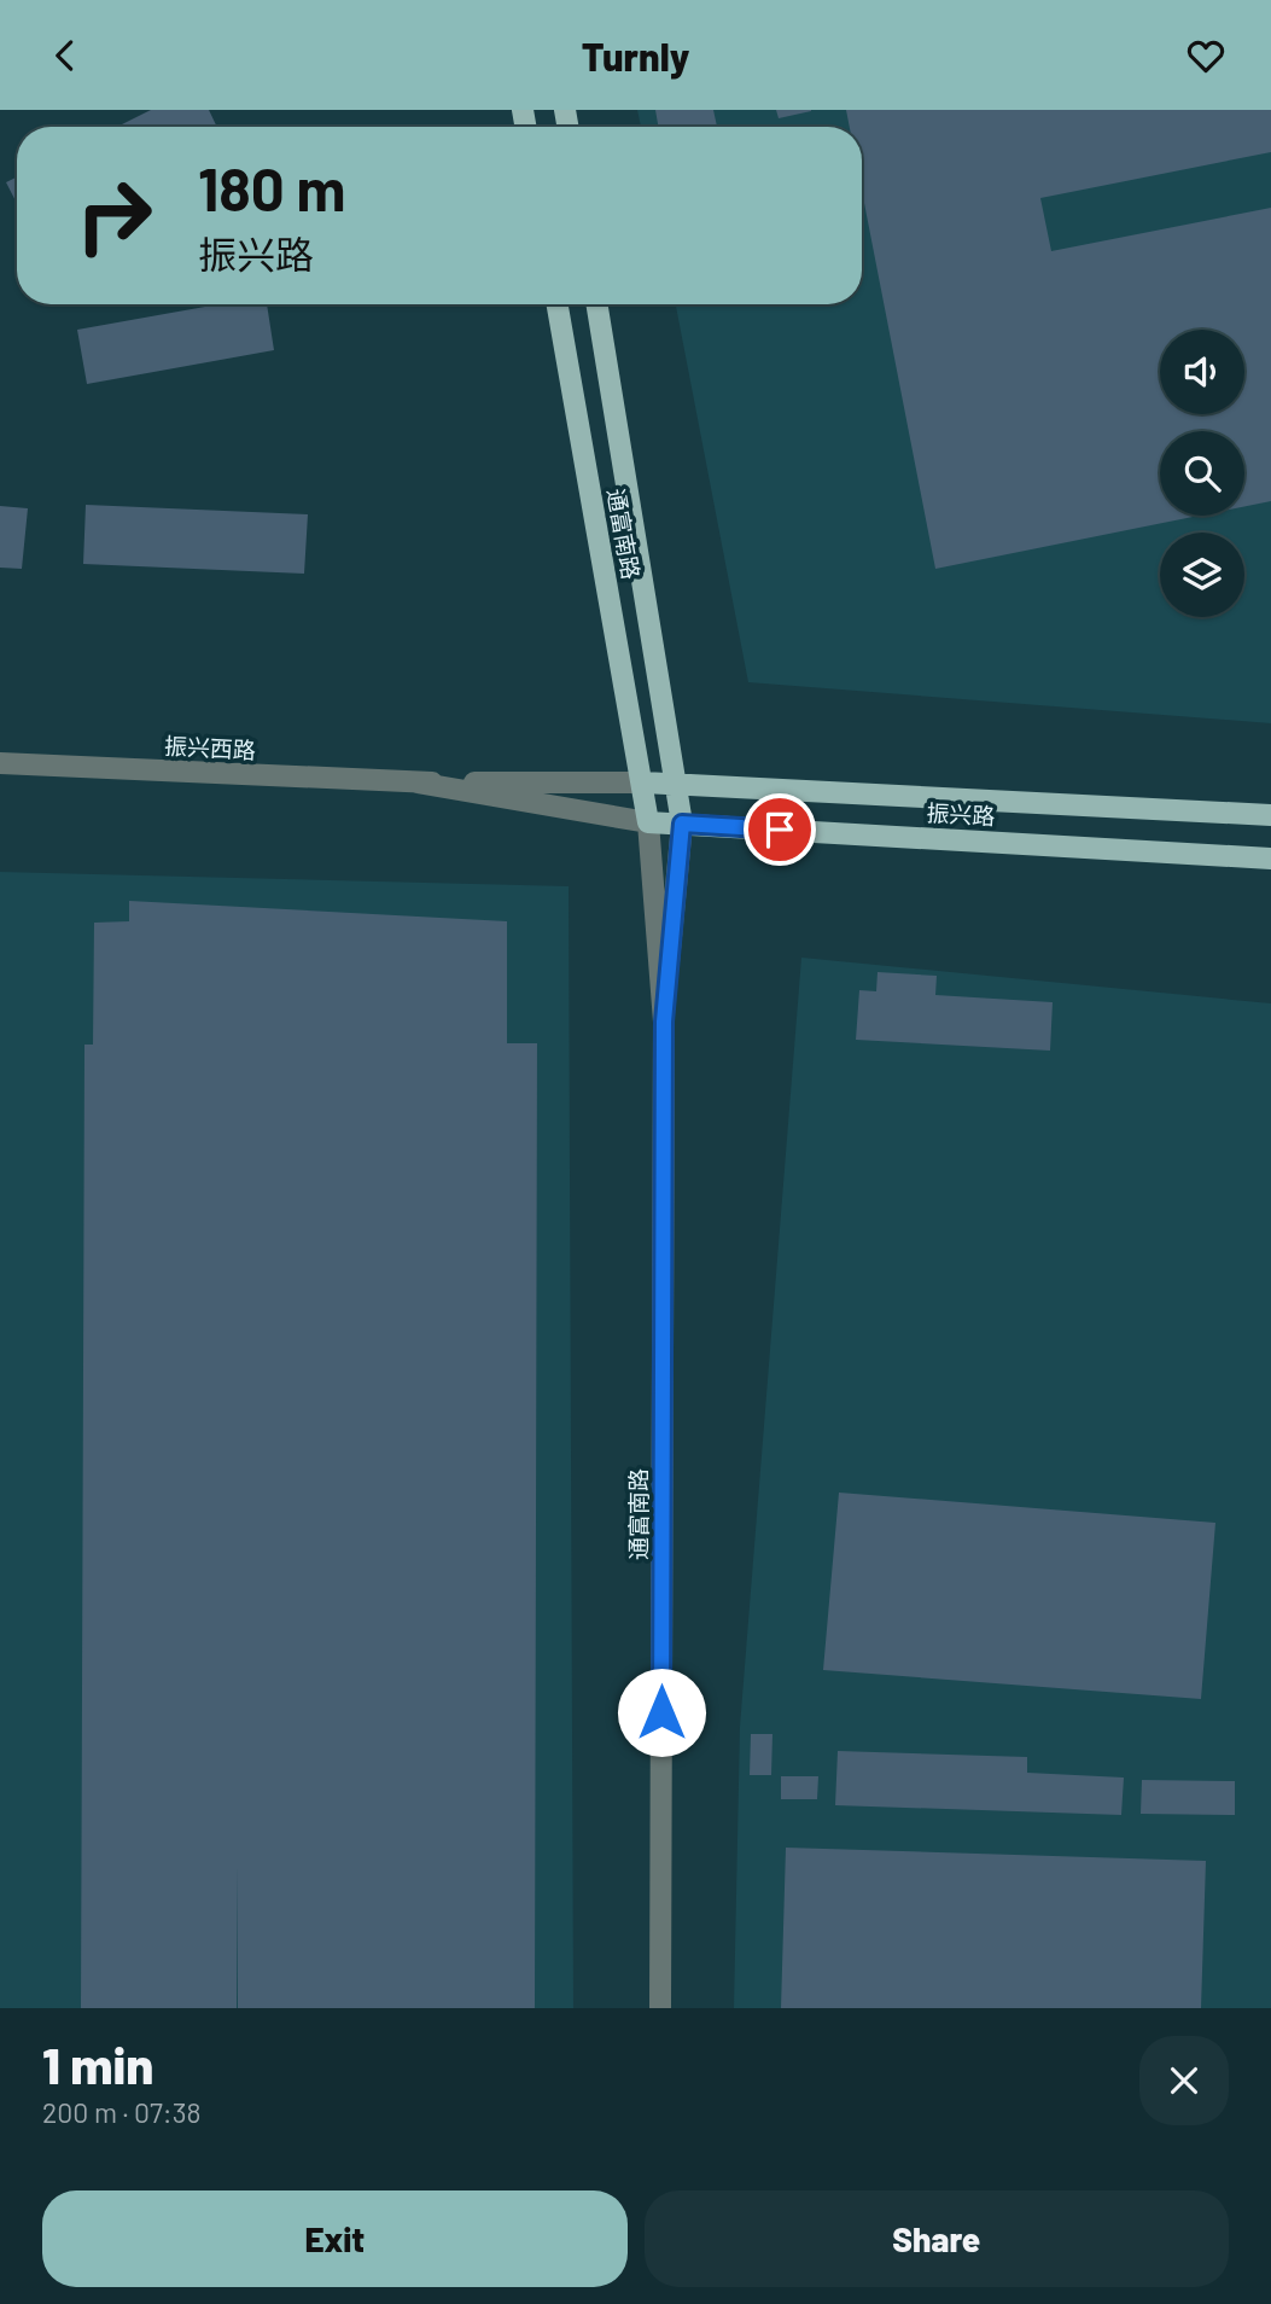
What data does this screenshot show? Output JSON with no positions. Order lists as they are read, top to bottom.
{
  "streets": {
    "main road": ["通富南路", "振兴路"],
    "street": ["振兴西路"]
  },
  "crossings": [
    ["通富南路", "振兴西路"],
    ["通富南路", "振兴路"],
    ["振兴西路", "振兴路"]
  ],
  "page": {
    "header": "Turnly",
    "turn": ["180 m", "振兴路"],
    "heading": ["1 min", "200 m · 07:38"],
    "buttons": ["Exit", "Share"]
  }
}
